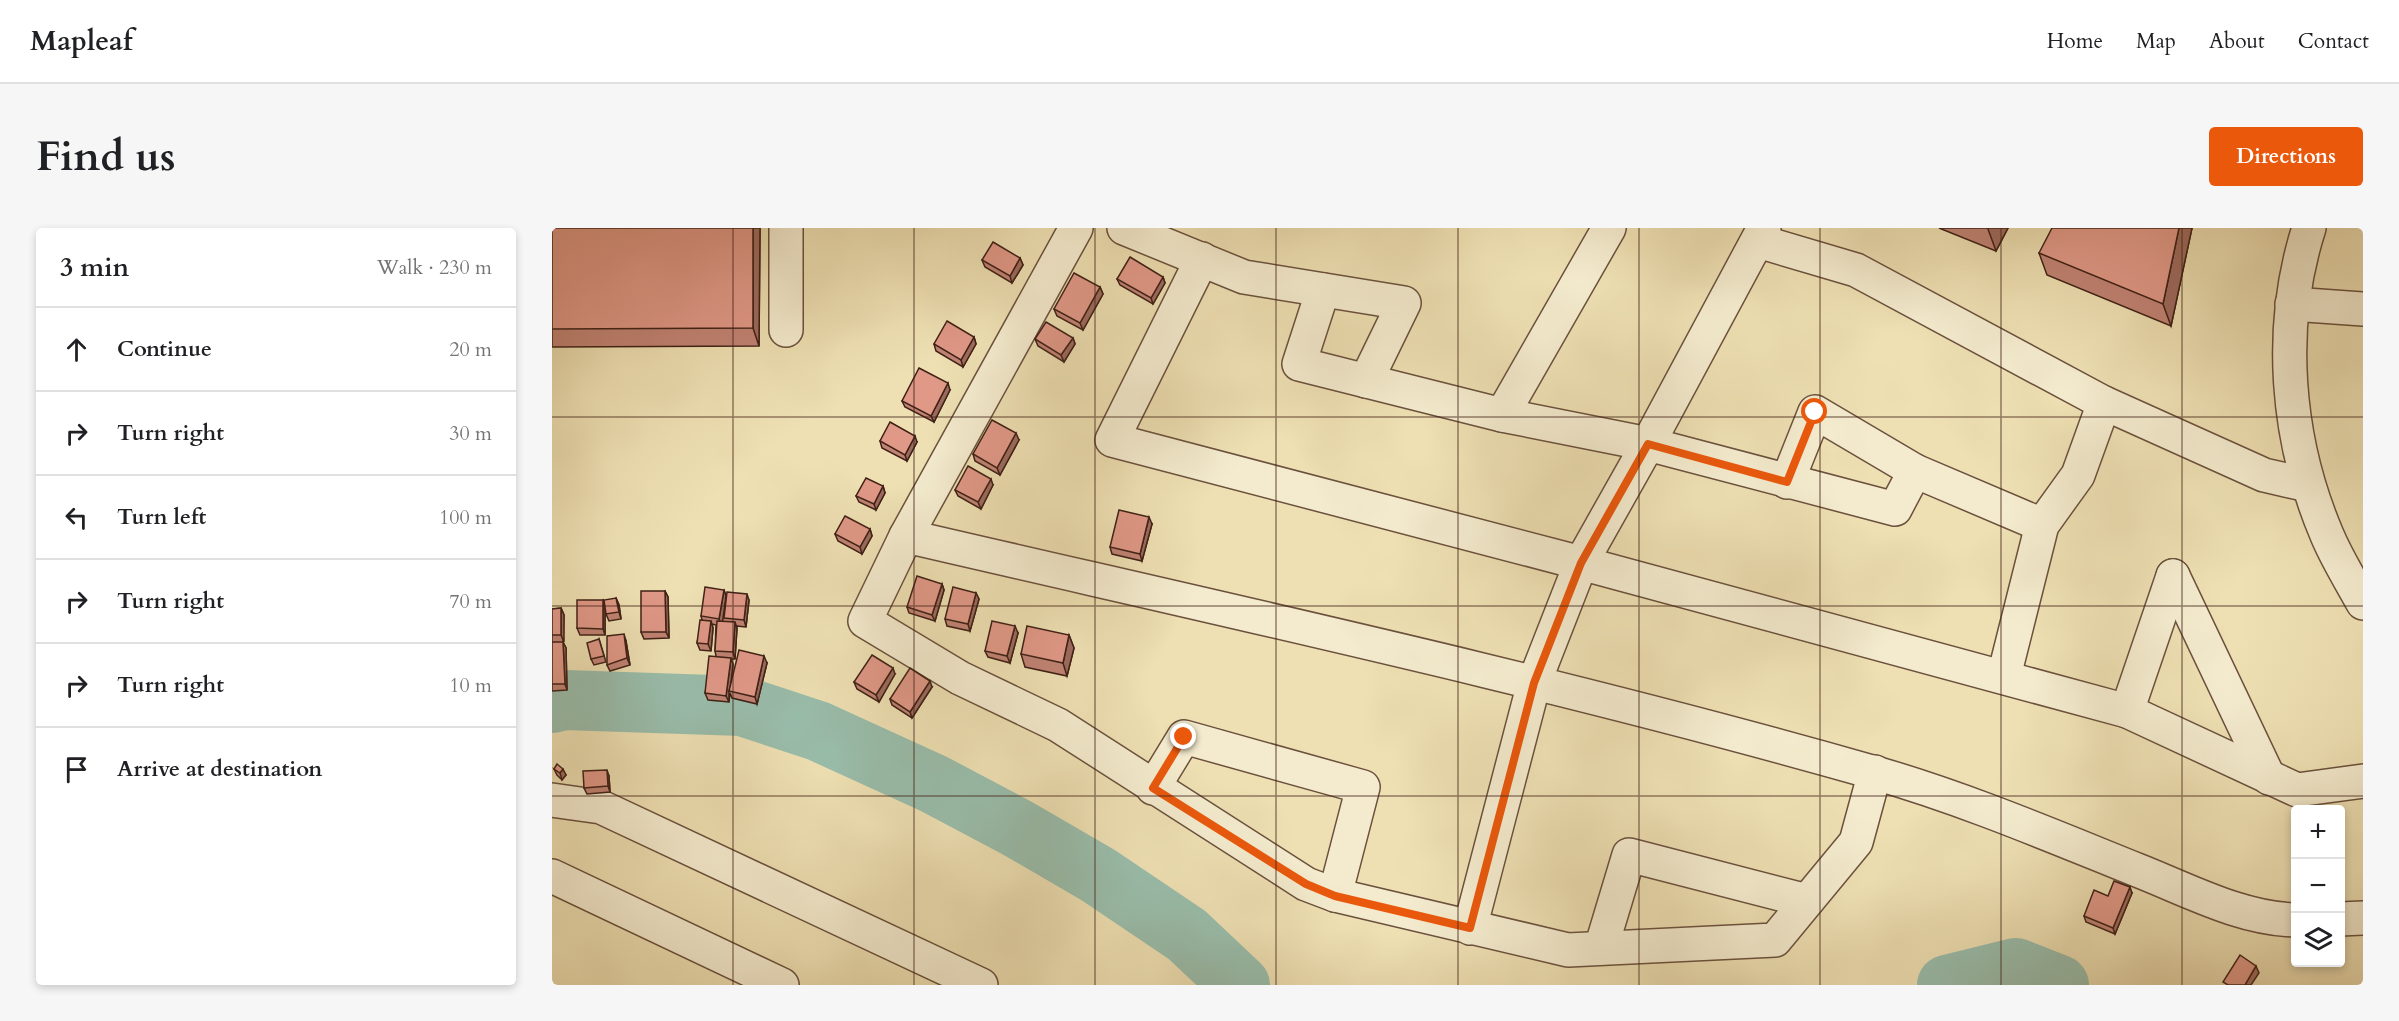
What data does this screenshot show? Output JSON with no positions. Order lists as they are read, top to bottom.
{
  "page": {
    "header": "Mapleaf",
    "nav": [
      "Home",
      "Map",
      "About",
      "Contact"
    ],
    "buttons": "Directions",
    "title": "Find us",
    "heading": ["3 min", "Walk · 230 m"],
    "list": [
      ["Continue", "20 m"],
      ["Turn right", "30 m"],
      ["Turn left", "100 m"],
      ["Turn right", "70 m"],
      ["Turn right", "10 m"],
      "Arrive at destination"
    ],
    "map_buttons": ["+", "−"]
  }
}
